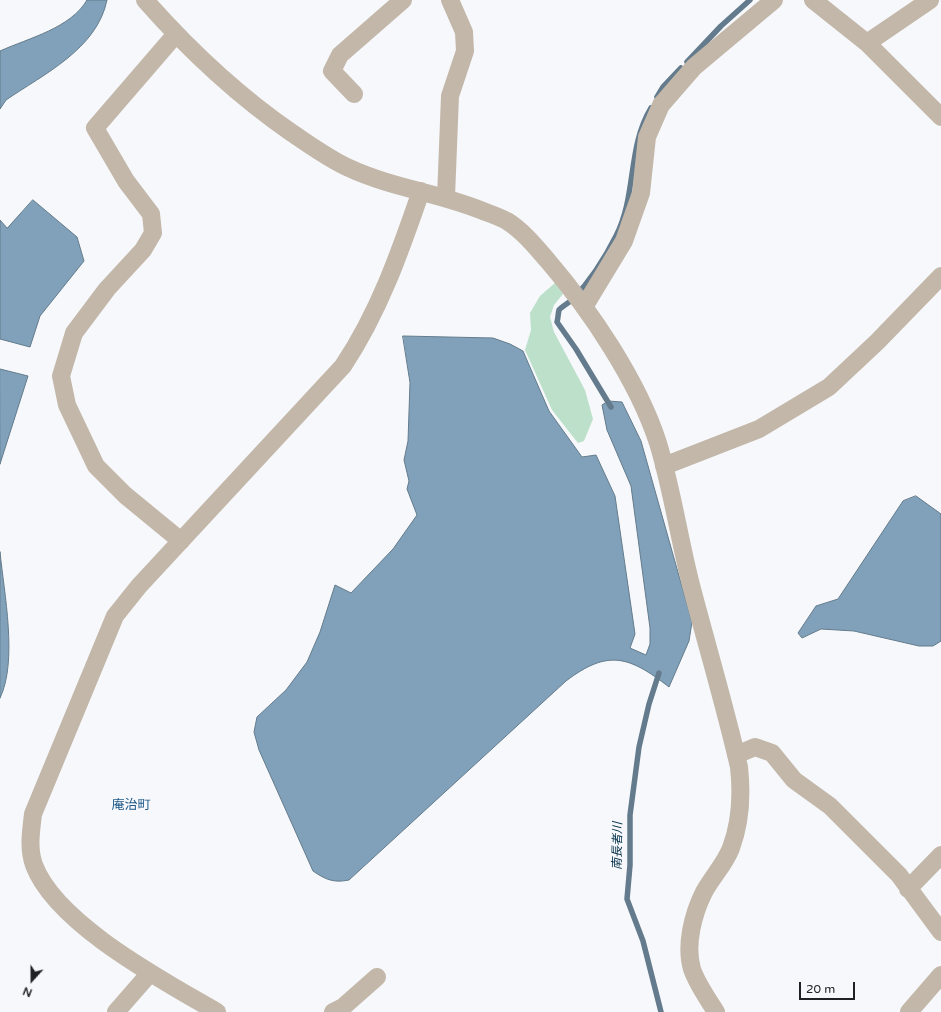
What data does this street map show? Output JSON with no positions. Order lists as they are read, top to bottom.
{
  "districts": ["庵治町"],
  "water": ["南長者川"],
  "scale_bar": "20 m",
  "north": "bottom"
}
